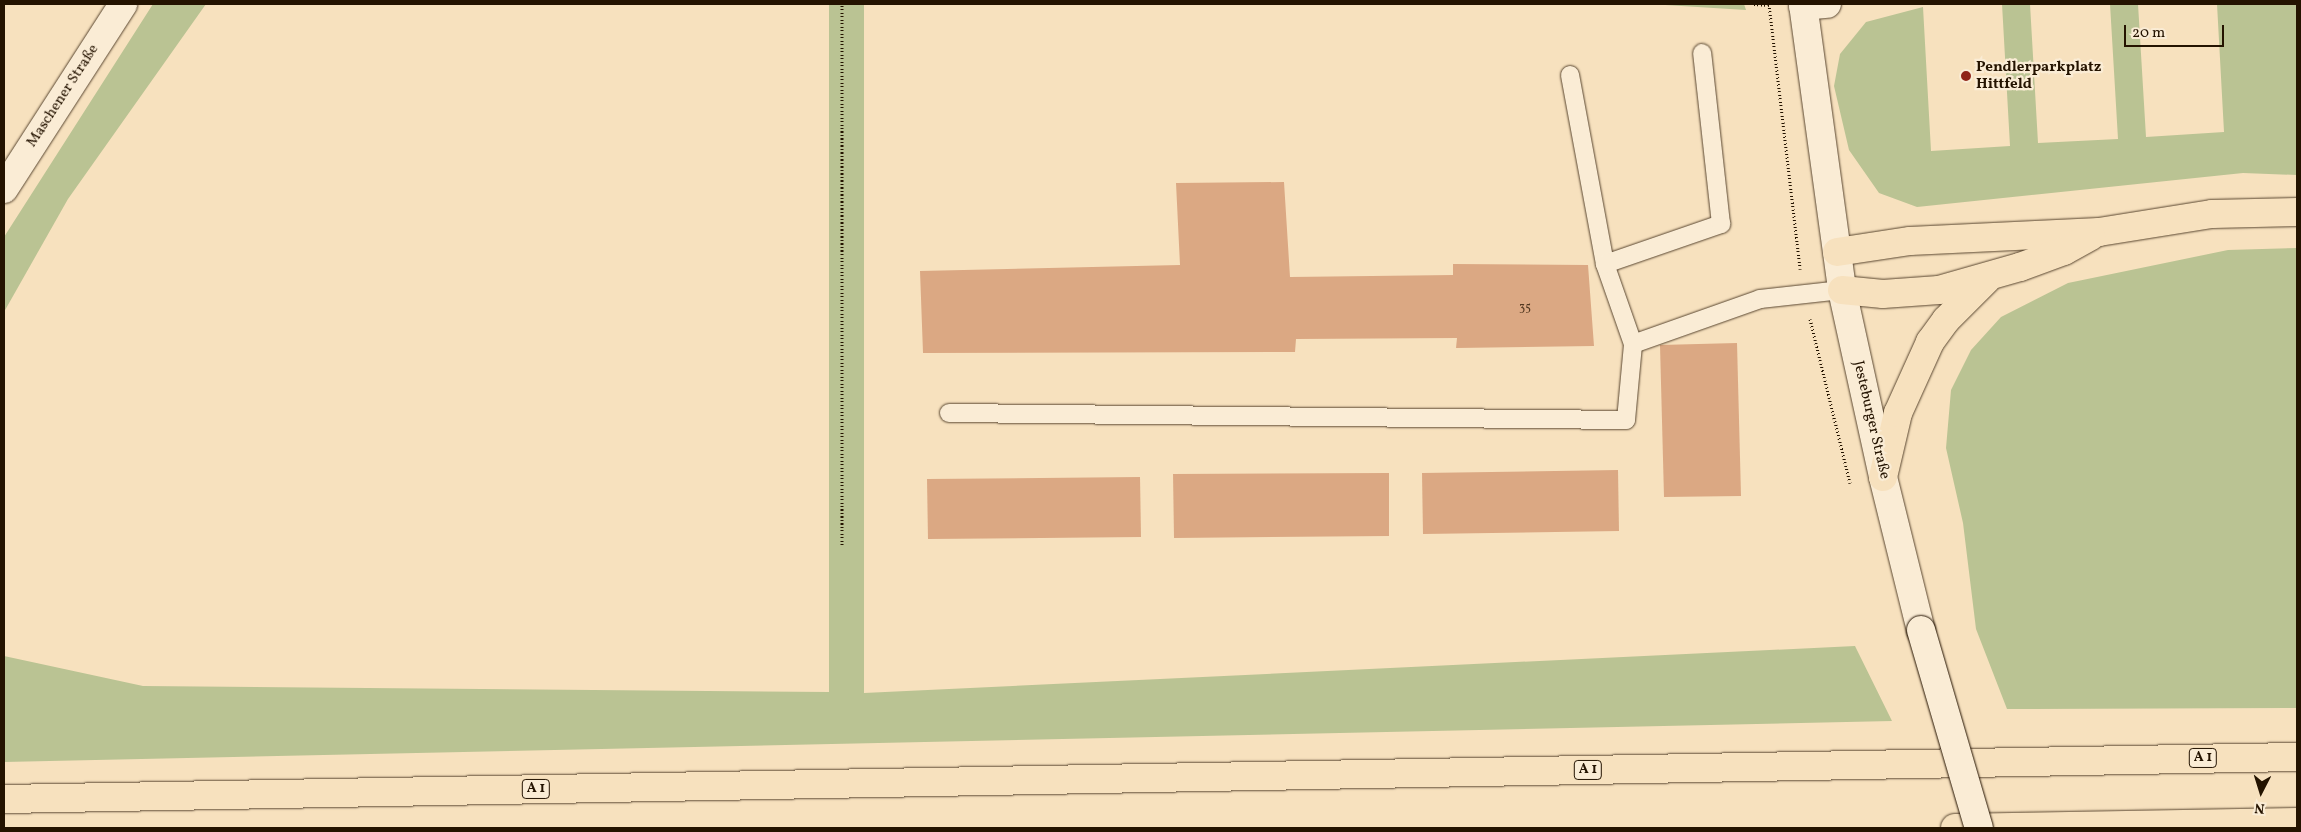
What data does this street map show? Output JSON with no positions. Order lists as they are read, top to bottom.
{
  "streets": {
    "highway": ["A 1"],
    "main road": ["Maschener Straße", "Jesteburger Straße"]
  },
  "places": ["Pendlerparkplatz Hittfeld"],
  "house_numbers": ["35"],
  "scale_bar": "20 m",
  "north": "bottom"
}
